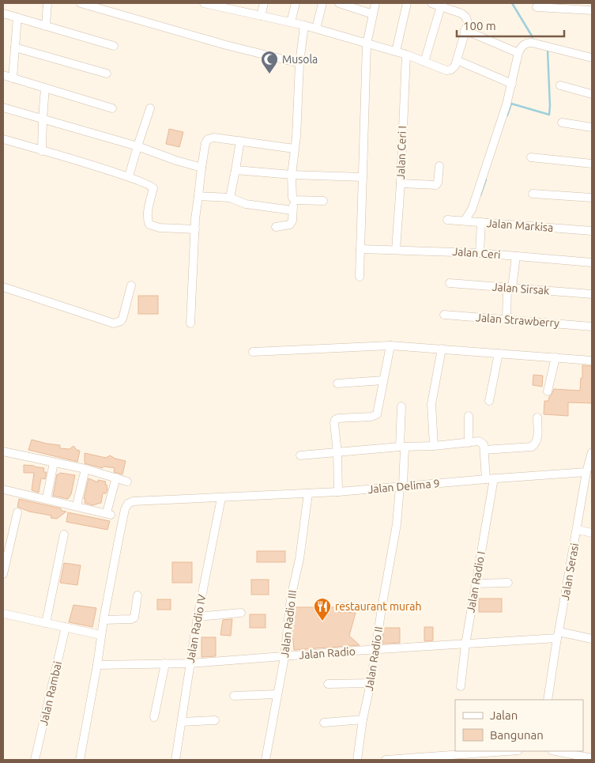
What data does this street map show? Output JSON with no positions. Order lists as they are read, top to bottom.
{
  "streets": {
    "street": [
      "Jalan Ceri I",
      "Jalan Markisa",
      "Jalan Ceri",
      "Jalan Sirsak",
      "Jalan Strawberry",
      "Jalan Delima 9",
      "Jalan Serasi",
      "Jalan Radio I",
      "Jalan Radio III",
      "Jalan Radio IV",
      "Jalan Radio",
      "Jalan Radio II",
      "Jalan Rambai"
    ]
  },
  "crossings": [
    ["Jalan Ceri I", "Jalan Ceri"],
    ["Jalan Delima 9", "Jalan Serasi"],
    ["Jalan Delima 9", "Jalan Radio I"],
    ["Jalan Delima 9", "Jalan Radio III"],
    ["Jalan Delima 9", "Jalan Radio IV"],
    ["Jalan Delima 9", "Jalan Radio II"],
    ["Jalan Serasi", "Jalan Radio"],
    ["Jalan Radio I", "Jalan Radio"],
    ["Jalan Radio III", "Jalan Radio"],
    ["Jalan Radio IV", "Jalan Radio"],
    ["Jalan Radio", "Jalan Radio II"]
  ],
  "places": {
    "mosque": ["Musola"],
    "restaurant": ["restaurant murah"]
  },
  "legend": ["Jalan", "Bangunan"],
  "scale_bar": "100 m"
}
